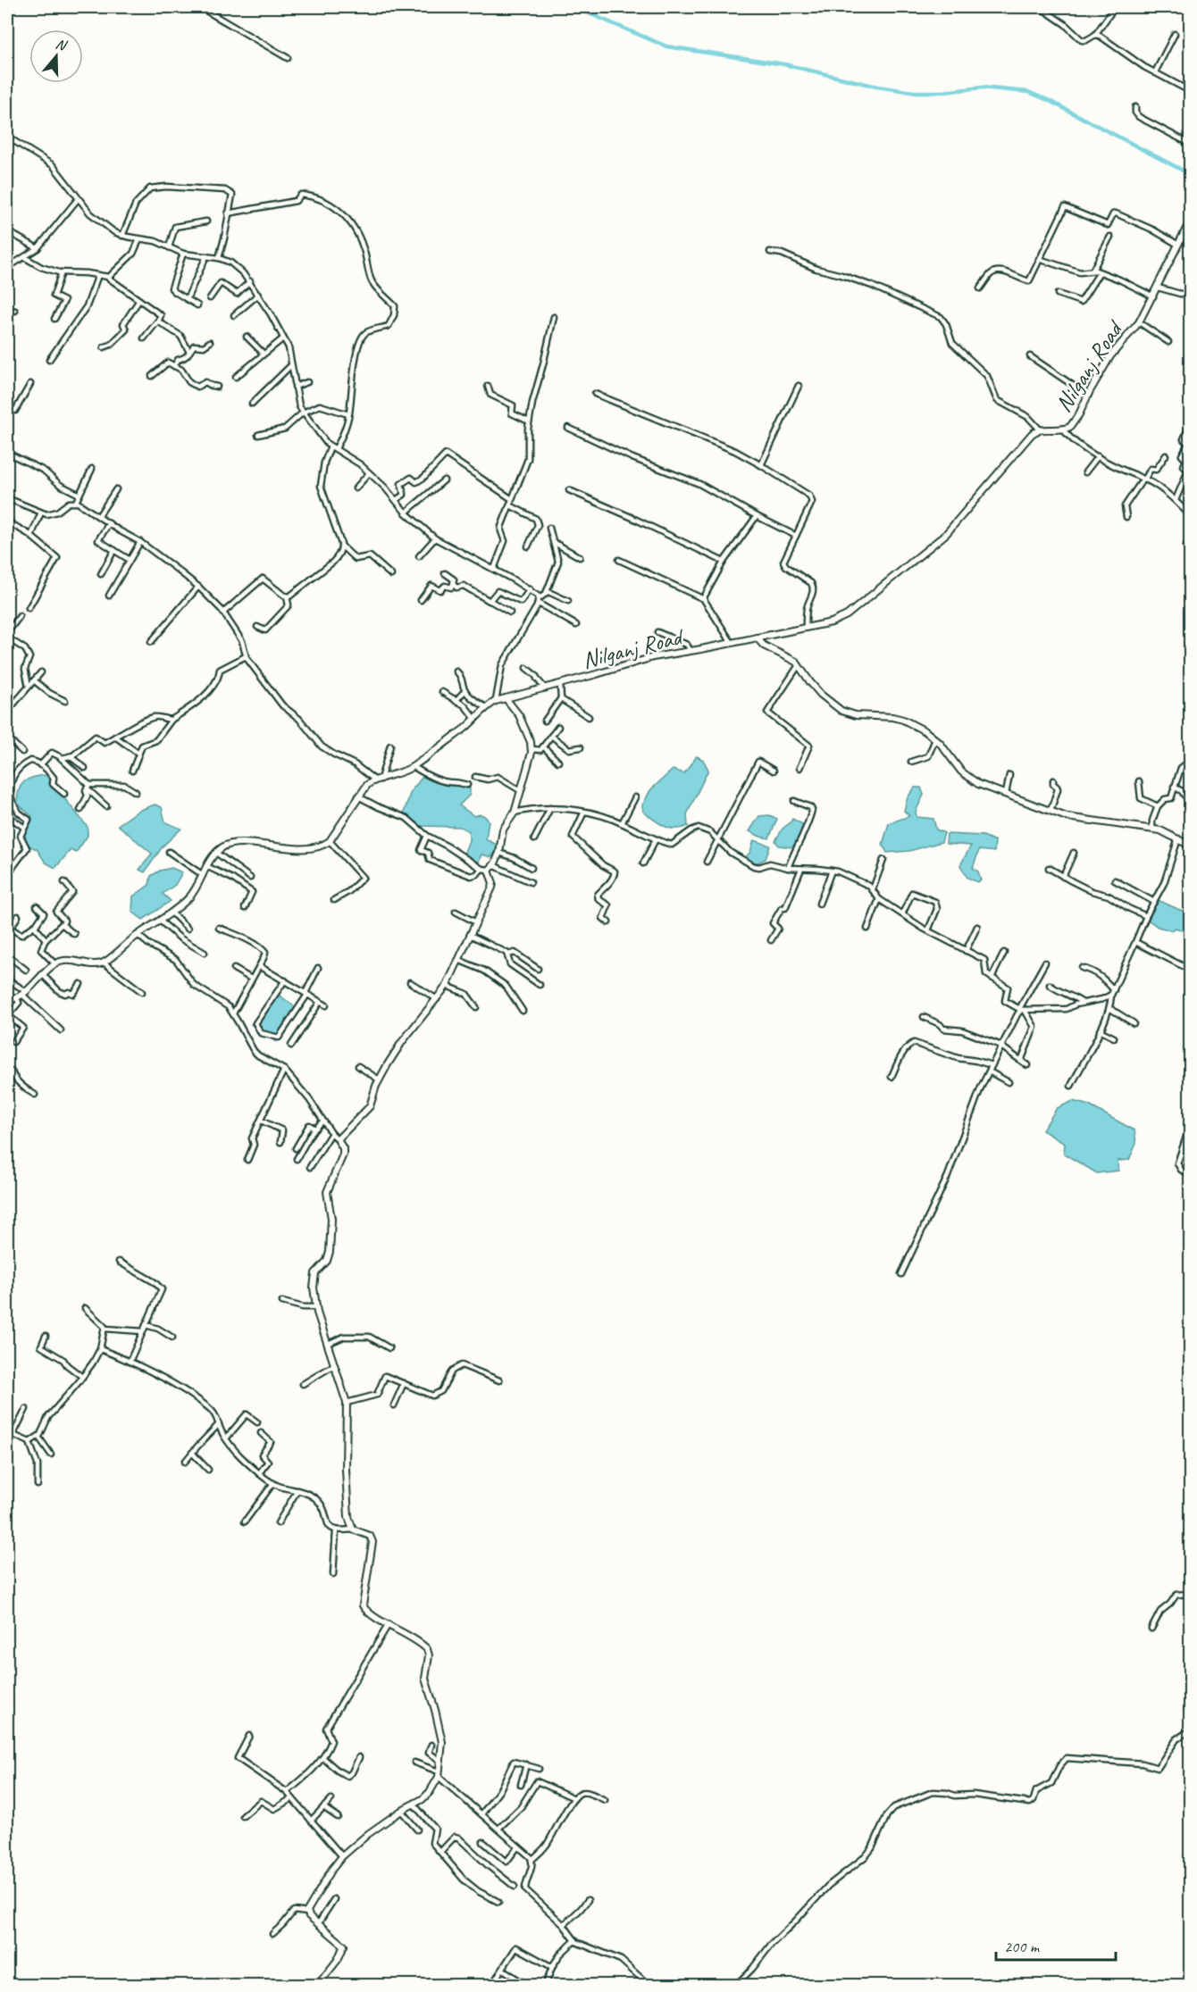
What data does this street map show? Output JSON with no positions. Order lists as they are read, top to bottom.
{
  "streets": {
    "street": ["Nilganj Road"]
  },
  "scale_bar": "200 m",
  "north": "top"
}
